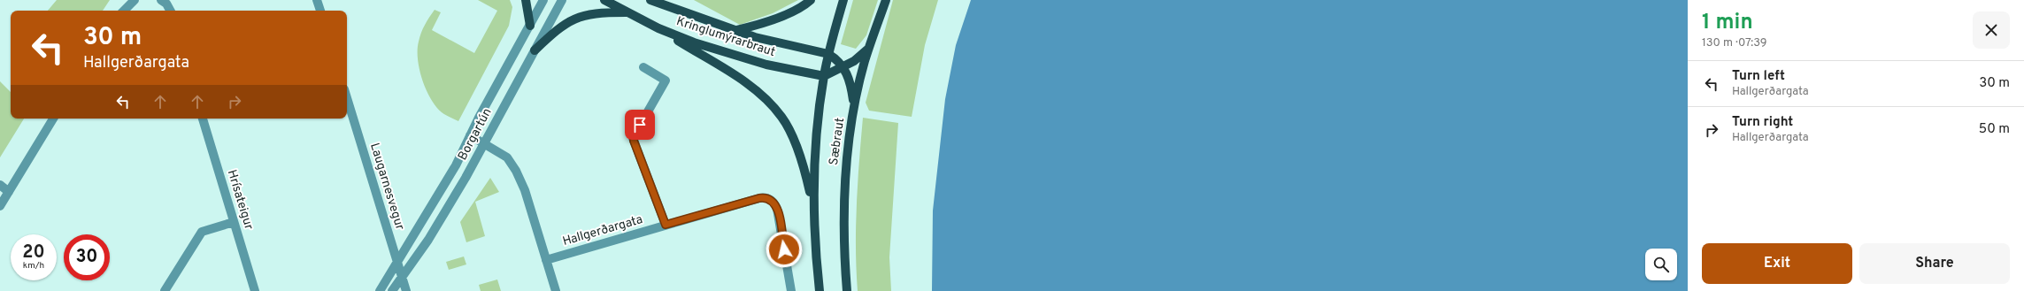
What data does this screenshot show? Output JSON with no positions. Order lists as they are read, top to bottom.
{
  "streets": {
    "main road": ["Kringlumýrarbraut", "Sæbraut"],
    "street": [
      "Borgartún",
      "Laugarnesvegur",
      "Hrísateigur",
      "Hallgerðargata"
    ]
  },
  "crossings": [
    ["Kringlumýrarbraut", "Sæbraut"],
    ["Borgartún", "Laugarnesvegur"]
  ],
  "page": {
    "heading": ["1 min", "130 m · 07:39"],
    "turn": ["30 m", "Hallgerðargata"],
    "list": [
      {
        "name": "Turn left",
        "note": "Hallgerðargata",
        "value": "30 m"
      },
      {
        "name": "Turn right",
        "note": "Hallgerðargata",
        "value": "50 m"
      }
    ],
    "speed": "20 km/h",
    "limit": "30",
    "buttons": ["Exit", "Share"]
  }
}
